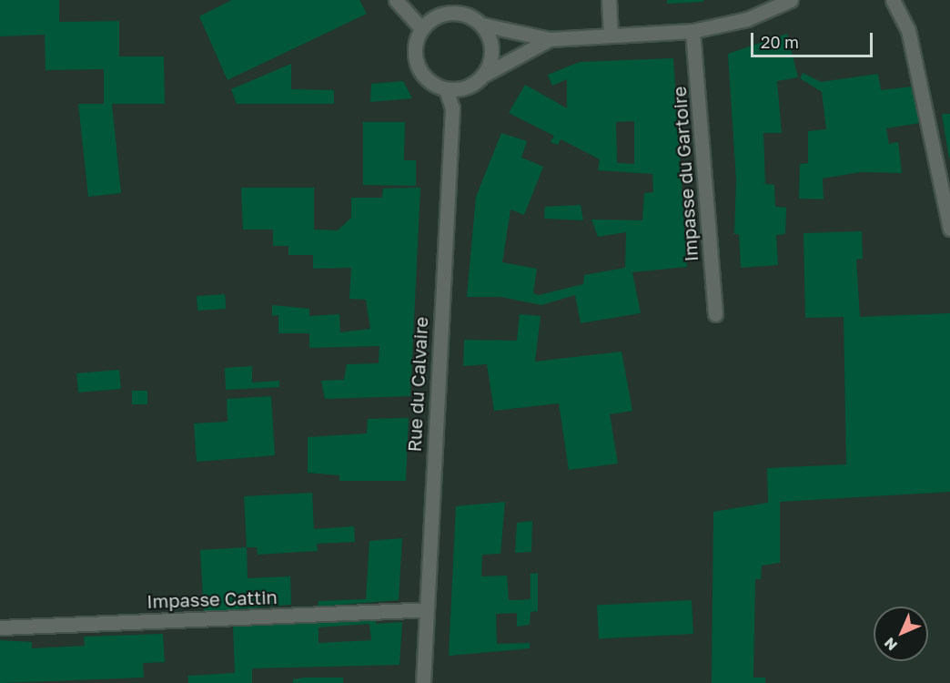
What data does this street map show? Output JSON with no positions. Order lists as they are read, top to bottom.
{
  "streets": {
    "street": ["Impasse du Gartoire", "Rue du Calvaire", "Impasse Cattin"]
  },
  "crossings": [
    ["Rue du Calvaire", "Impasse Cattin"]
  ],
  "scale_bar": "20 m",
  "north": "bottom left"
}
